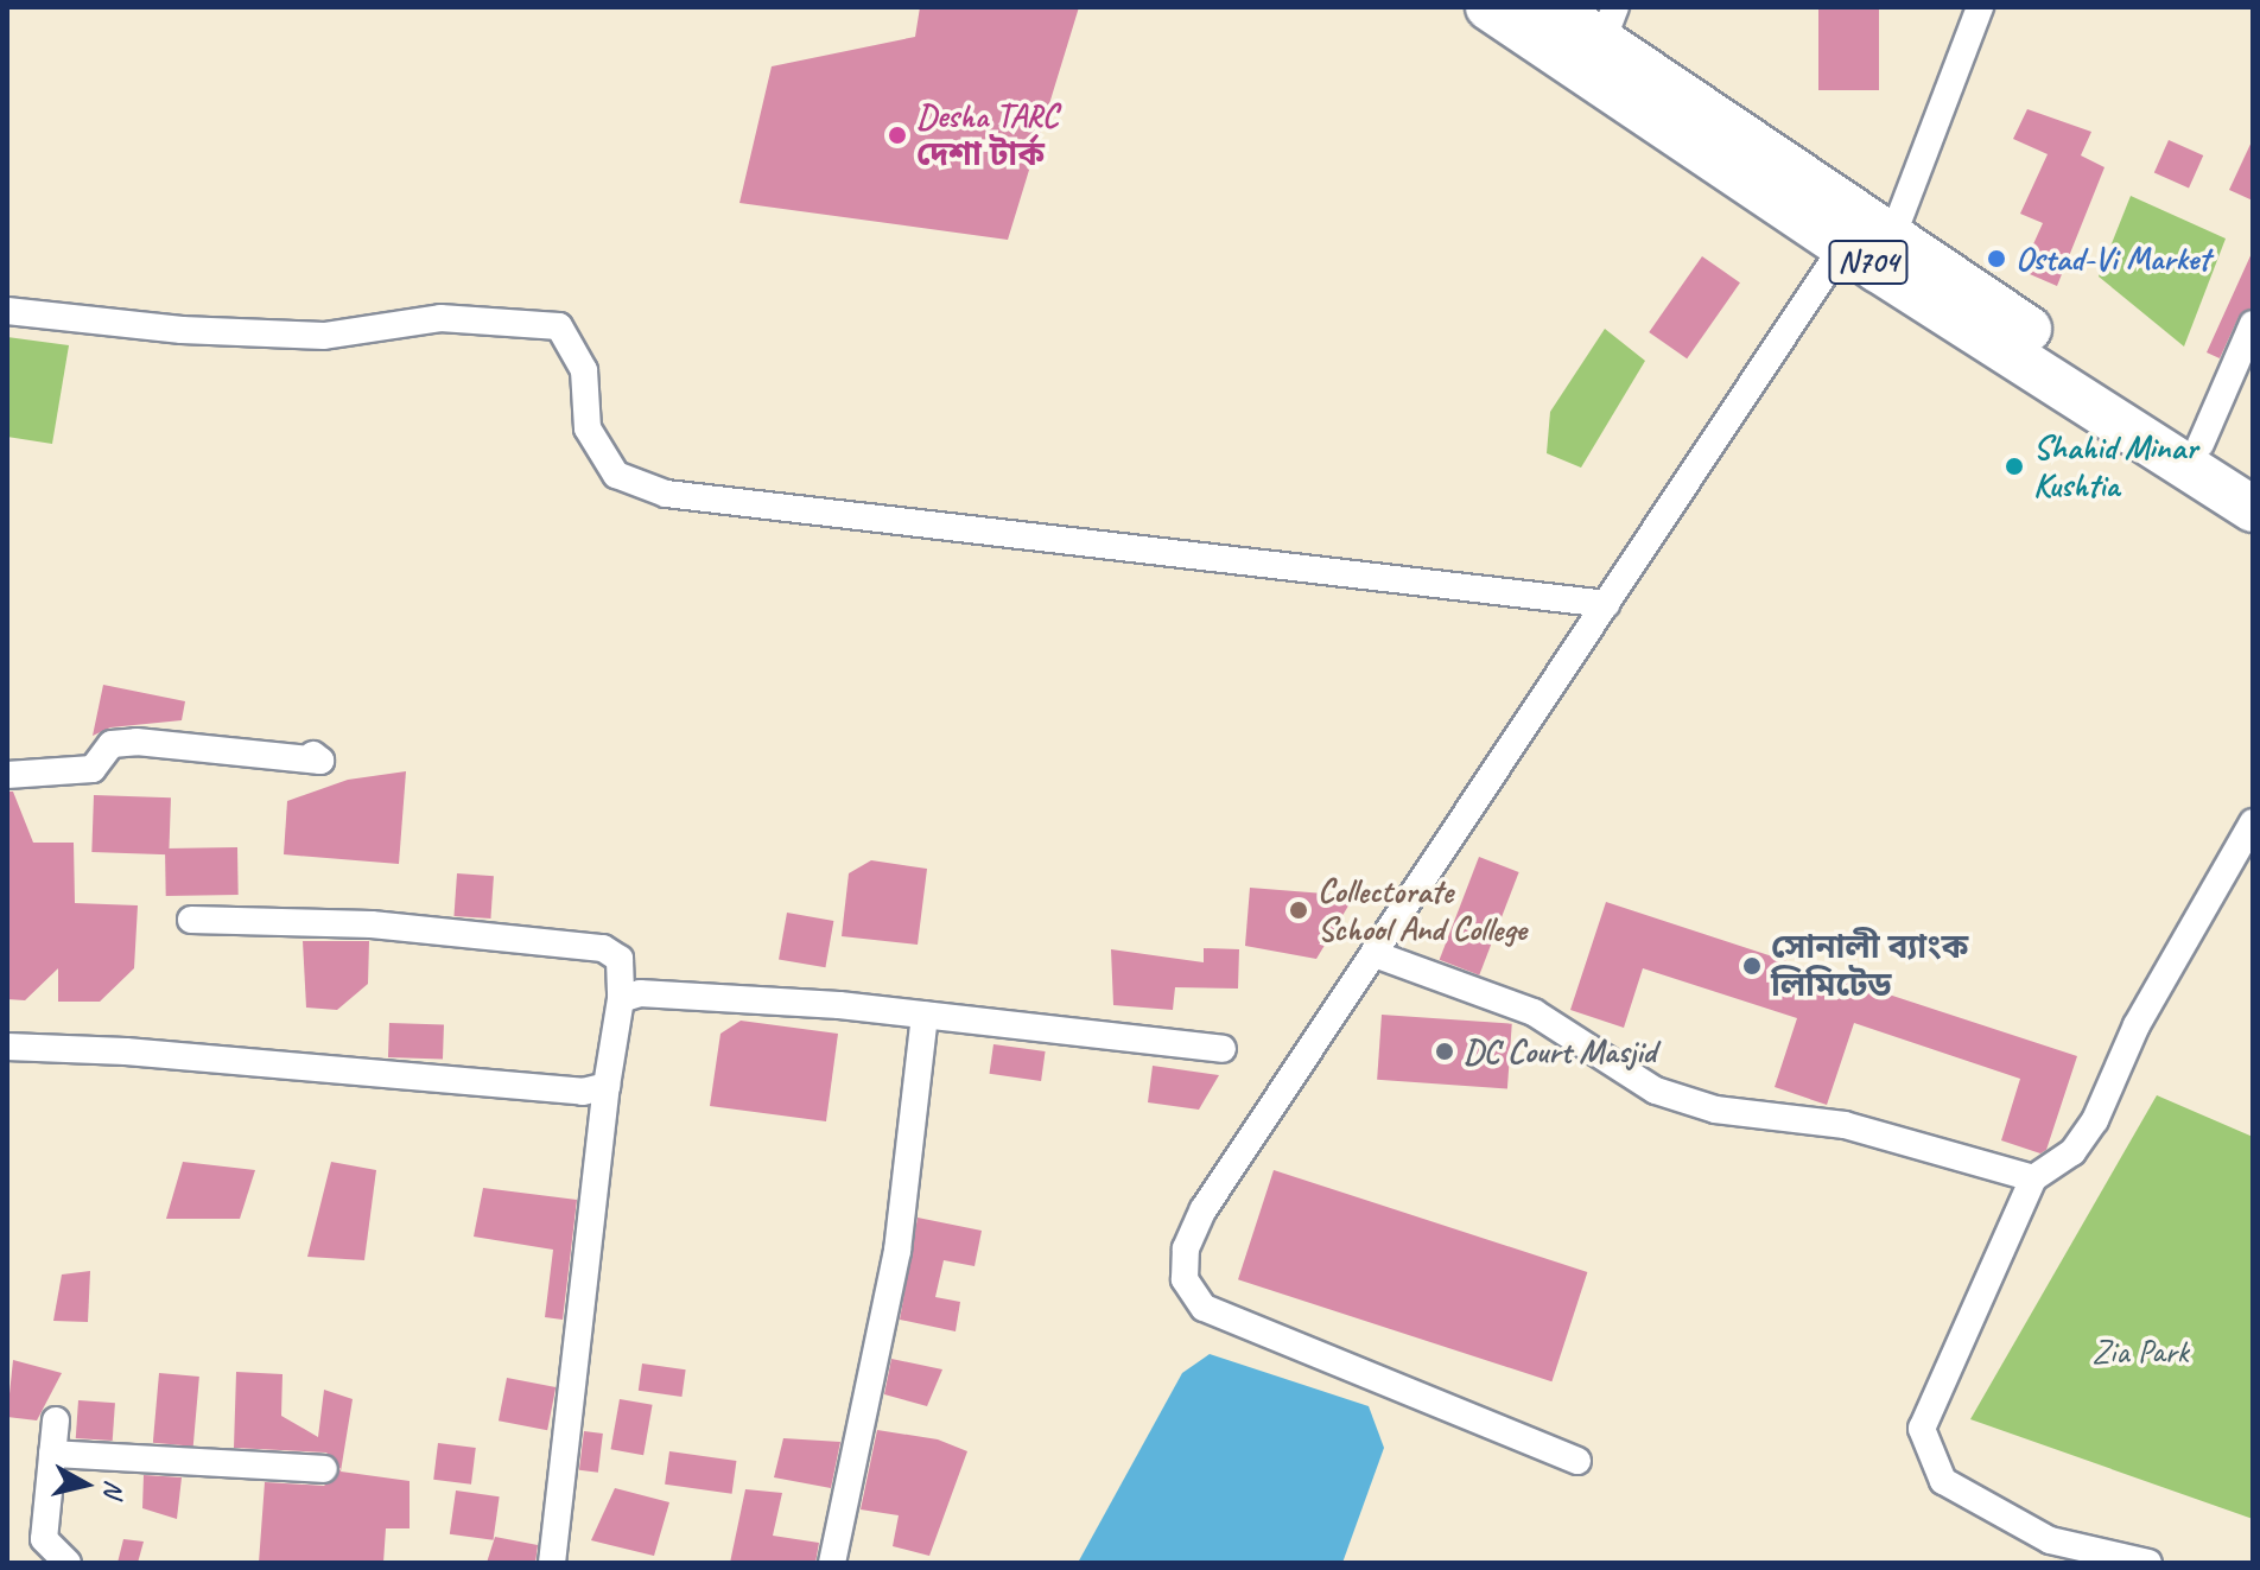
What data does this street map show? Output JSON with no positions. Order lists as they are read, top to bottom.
{
  "streets": {
    "highway": ["N704"]
  },
  "parks": ["Zia Park"],
  "places": [
    "Desha TARC দেশা টার্ক",
    "Ostad-Vi Market",
    "Shahid Minar Kushtia",
    "Collectorate School And College",
    "সোনালী ব্যাংক লিমিটেড",
    "DC Court Masjid"
  ],
  "north": "right"
}
